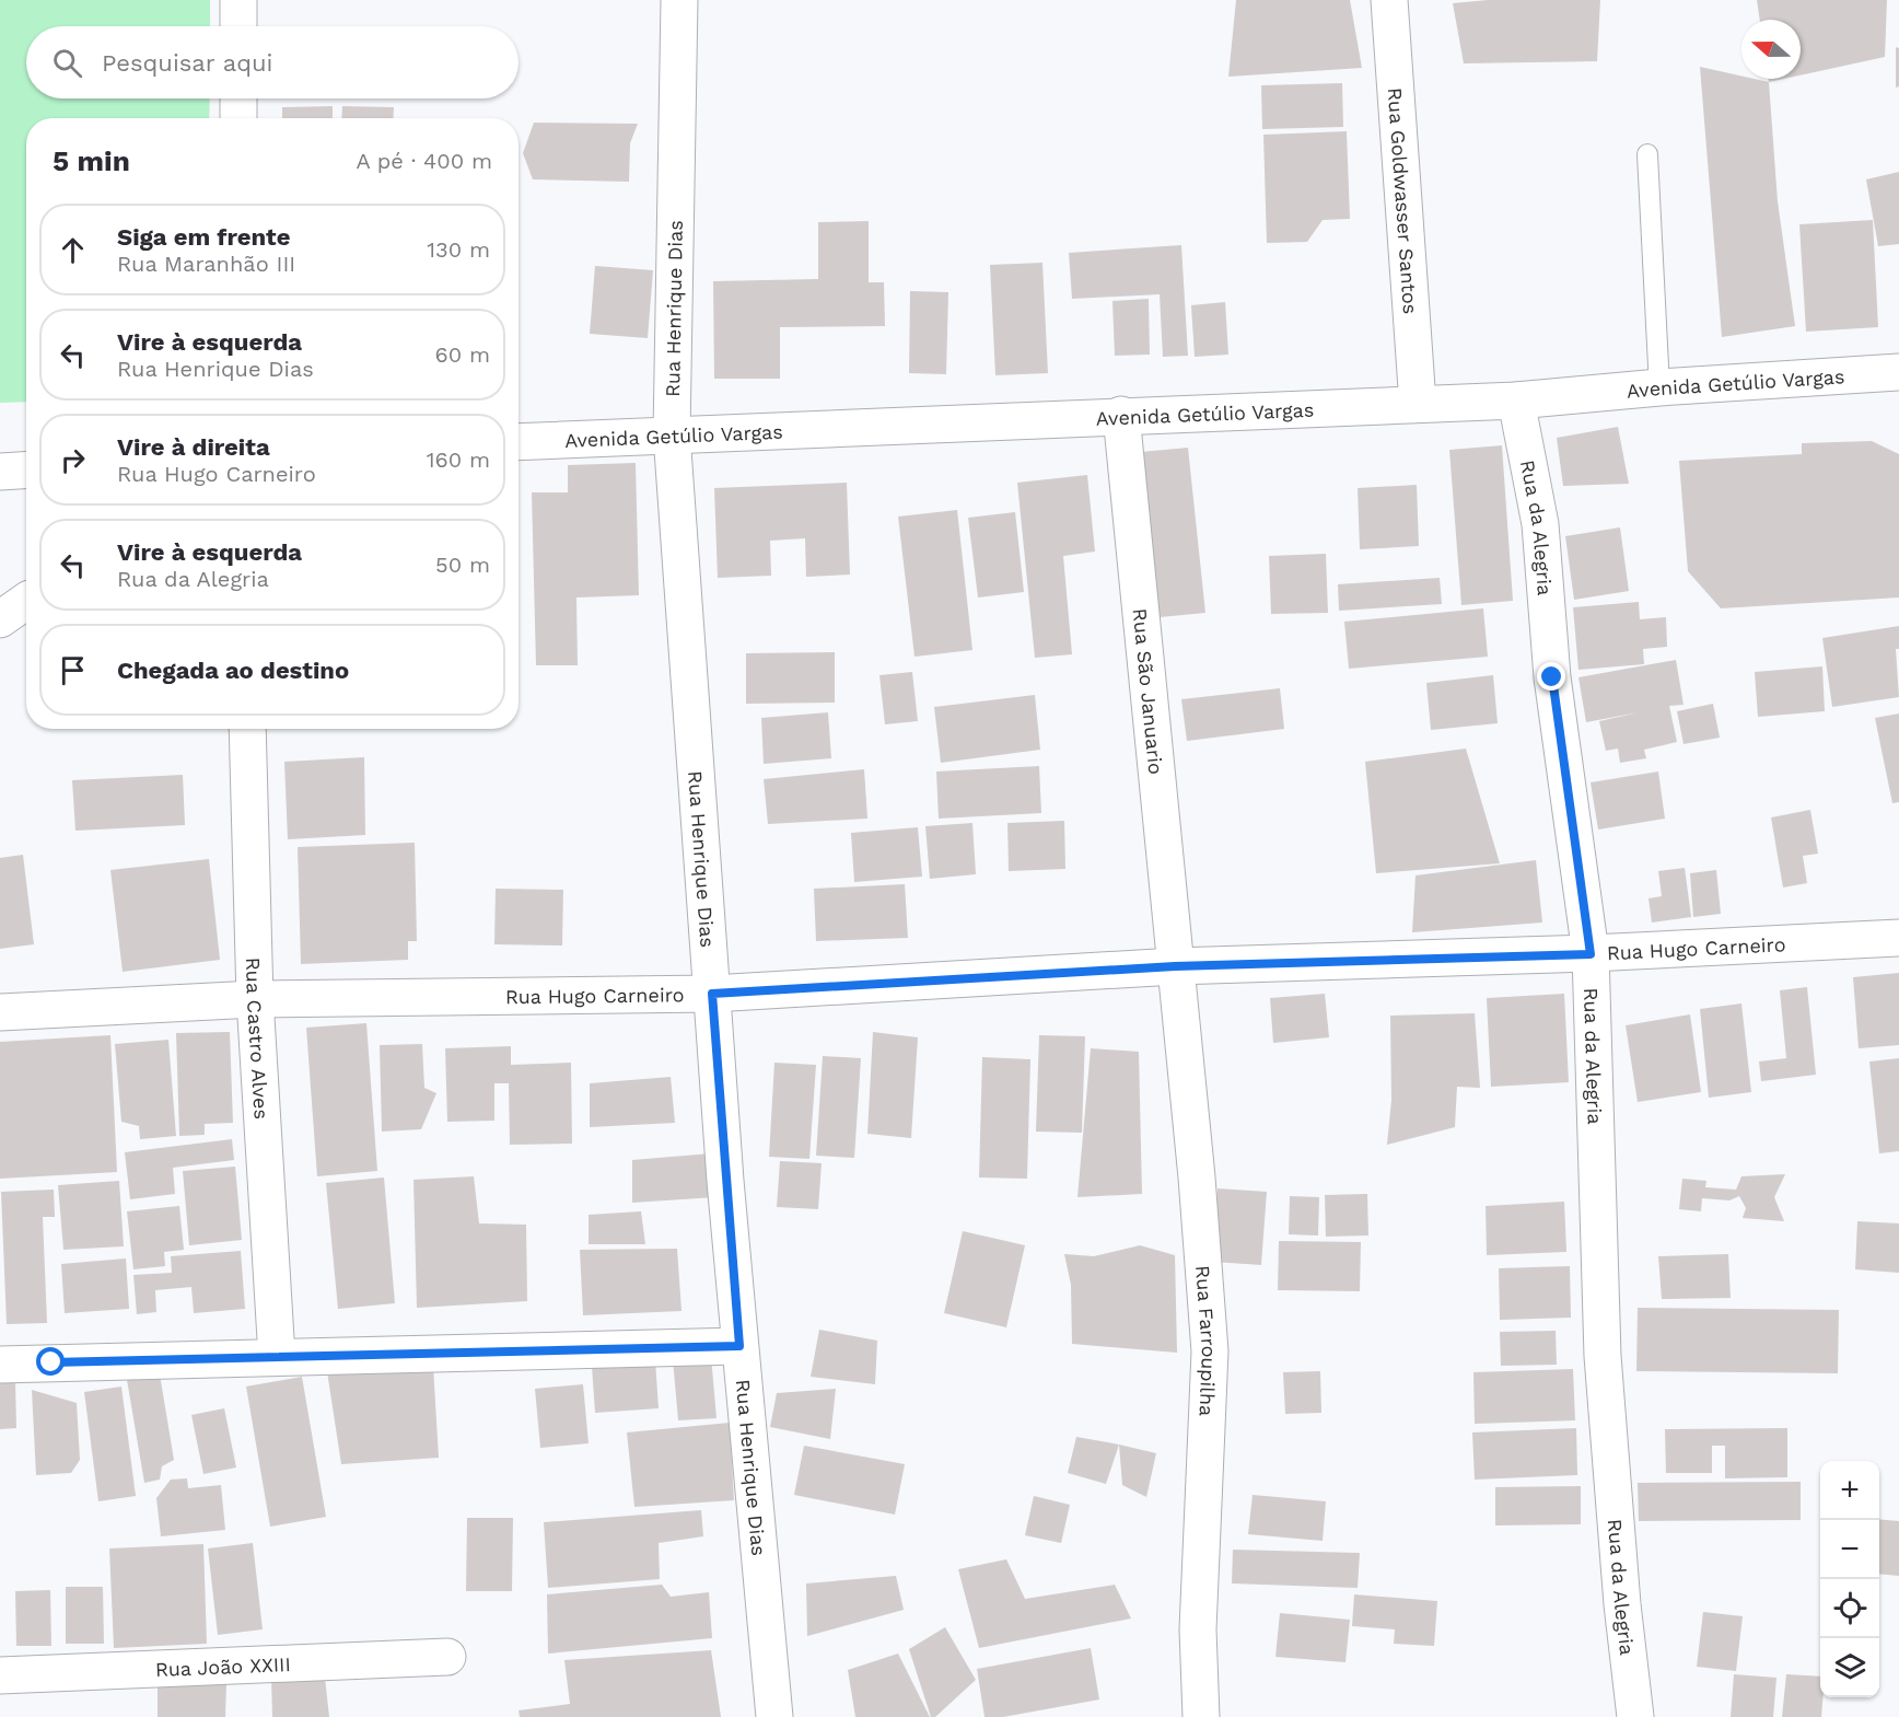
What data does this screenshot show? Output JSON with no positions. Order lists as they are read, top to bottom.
{
  "streets": {
    "street": [
      "Rua Goldwasser Santos",
      "Rua Henrique Dias",
      "Avenida Getúlio Vargas",
      "Rua da Alegria",
      "Rua São Januario",
      "Rua Hugo Carneiro",
      "Rua Castro Alves",
      "Rua Farroupilha",
      "Rua João XXIII"
    ]
  },
  "crossings": [
    ["Rua Goldwasser Santos", "Avenida Getúlio Vargas"],
    ["Rua Henrique Dias", "Avenida Getúlio Vargas"],
    ["Rua Henrique Dias", "Rua Hugo Carneiro"],
    ["Avenida Getúlio Vargas", "Rua da Alegria"],
    ["Avenida Getúlio Vargas", "Rua São Januario"],
    ["Rua da Alegria", "Rua Hugo Carneiro"],
    ["Rua São Januario", "Rua Hugo Carneiro"],
    ["Rua São Januario", "Rua Farroupilha"],
    ["Rua Hugo Carneiro", "Rua Castro Alves"],
    ["Rua Hugo Carneiro", "Rua Farroupilha"]
  ],
  "north": "left",
  "page": {
    "search": "Pesquisar aqui",
    "heading": ["5 min", "A pé · 400 m"],
    "list": [
      ["Siga em frente", "Rua Maranhão III", "130 m"],
      ["Vire à esquerda", "Rua Henrique Dias", "60 m"],
      ["Vire à direita", "Rua Hugo Carneiro", "160 m"],
      ["Vire à esquerda", "Rua da Alegria", "50 m"],
      "Chegada ao destino"
    ],
    "map_buttons": ["+", "−"]
  }
}
